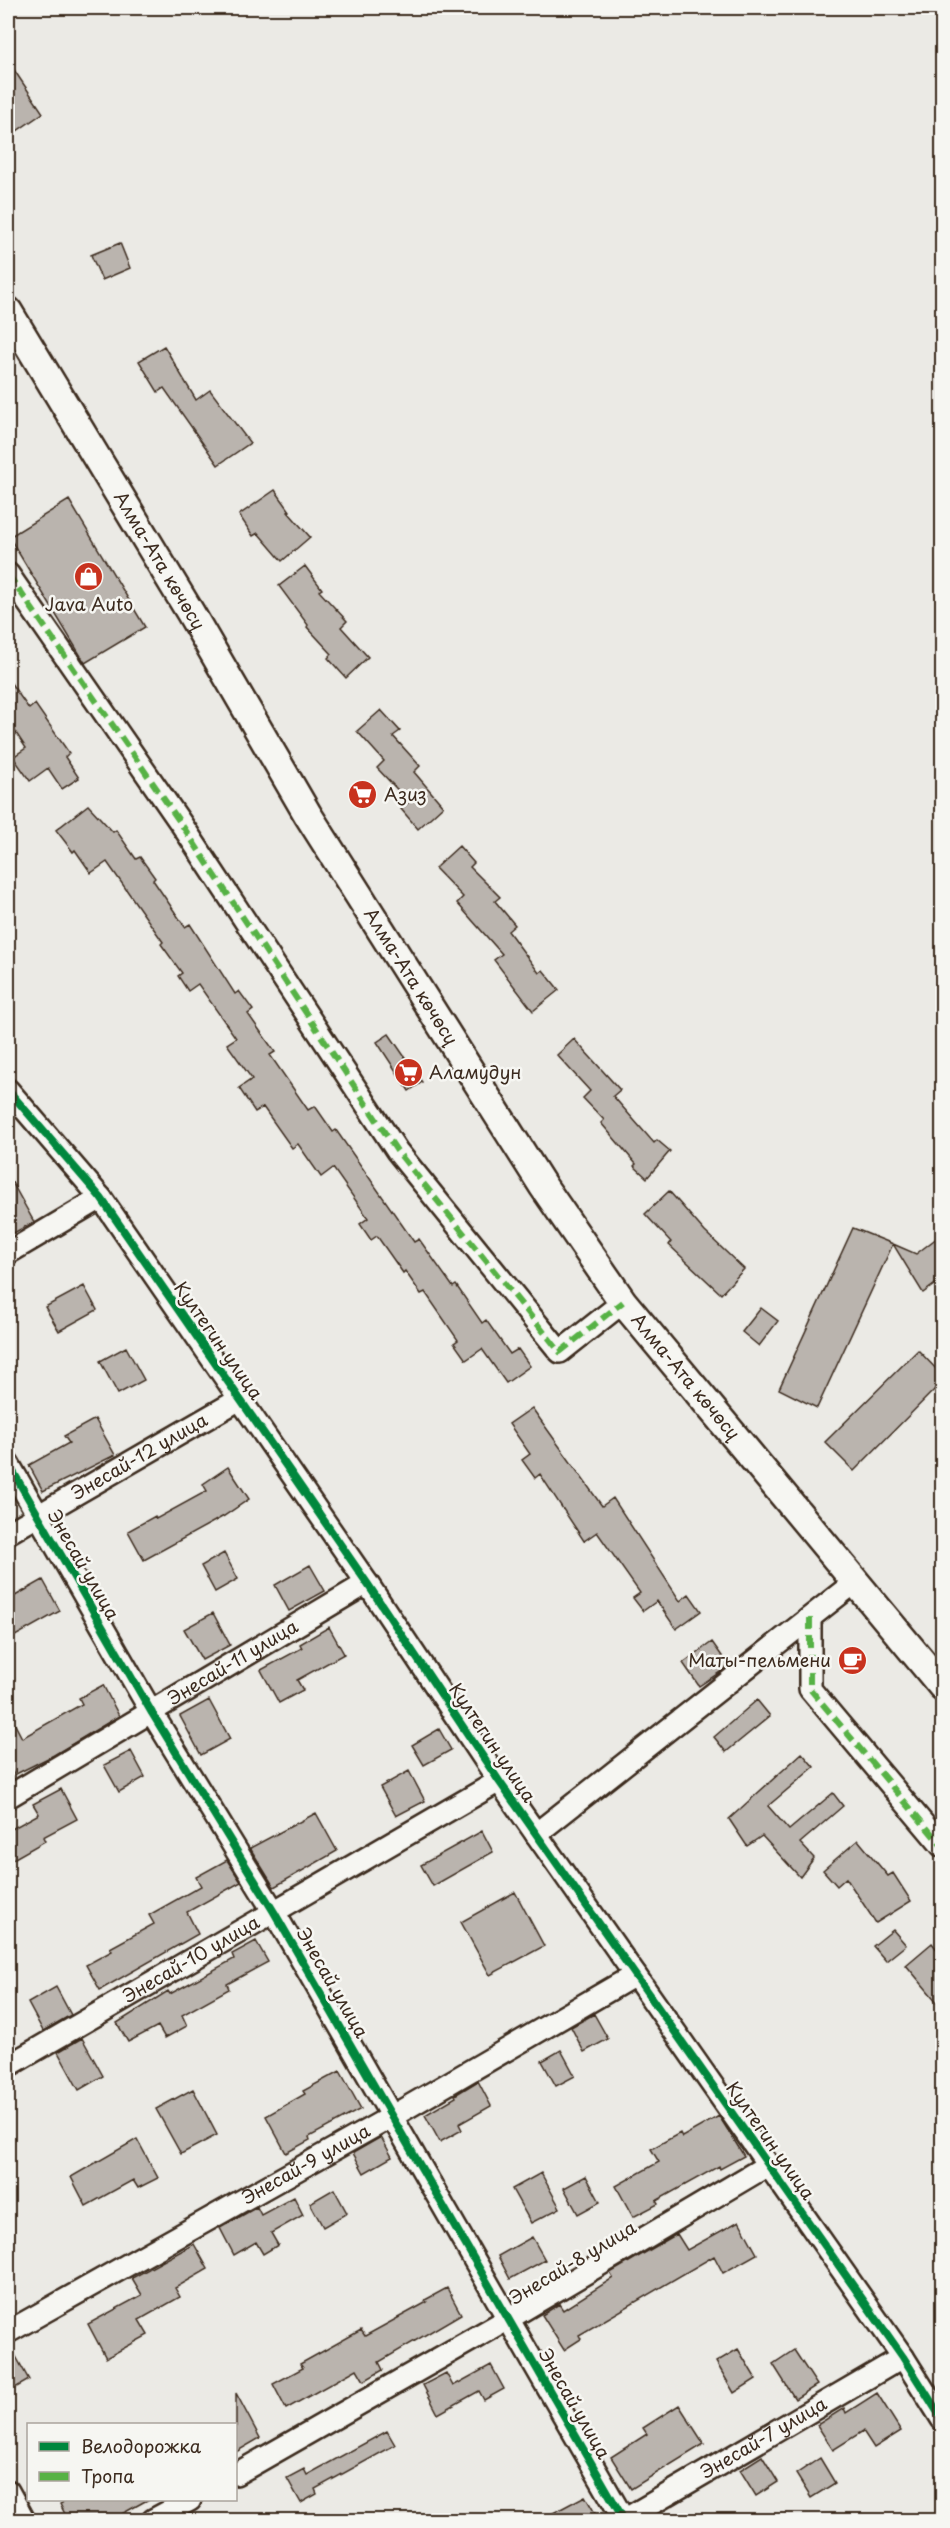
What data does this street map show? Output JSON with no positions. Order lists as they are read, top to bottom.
{
  "streets": {
    "main road": ["Алма-Ата көчөсү"],
    "street": [
      "Култегин улица",
      "Энесай-12 улица",
      "Энесай улица",
      "Энесай-11 улица",
      "Энесай-10 улица",
      "Энесай-9 улица",
      "Энесай-8 улица",
      "Энесай-7 улица"
    ]
  },
  "crossings": [
    ["Култегин улица", "Энесай-12 улица"],
    ["Култегин улица", "Энесай-11 улица"],
    ["Култегин улица", "Энесай-10 улица"],
    ["Култегин улица", "Энесай-9 улица"],
    ["Култегин улица", "Энесай-8 улица"],
    ["Култегин улица", "Энесай-7 улица"],
    ["Энесай-12 улица", "Энесай улица"],
    ["Энесай улица", "Энесай-11 улица"],
    ["Энесай улица", "Энесай-10 улица"],
    ["Энесай улица", "Энесай-9 улица"],
    ["Энесай улица", "Энесай-8 улица"],
    ["Энесай улица", "Энесай-7 улица"]
  ],
  "places": {
    "shop": ["Java Auto"],
    "supermarket": ["Азиз", "Аламудун"],
    "cafe": ["Маты-пельмени"]
  },
  "legend": ["Велодорожка", "Тропа"]
}
